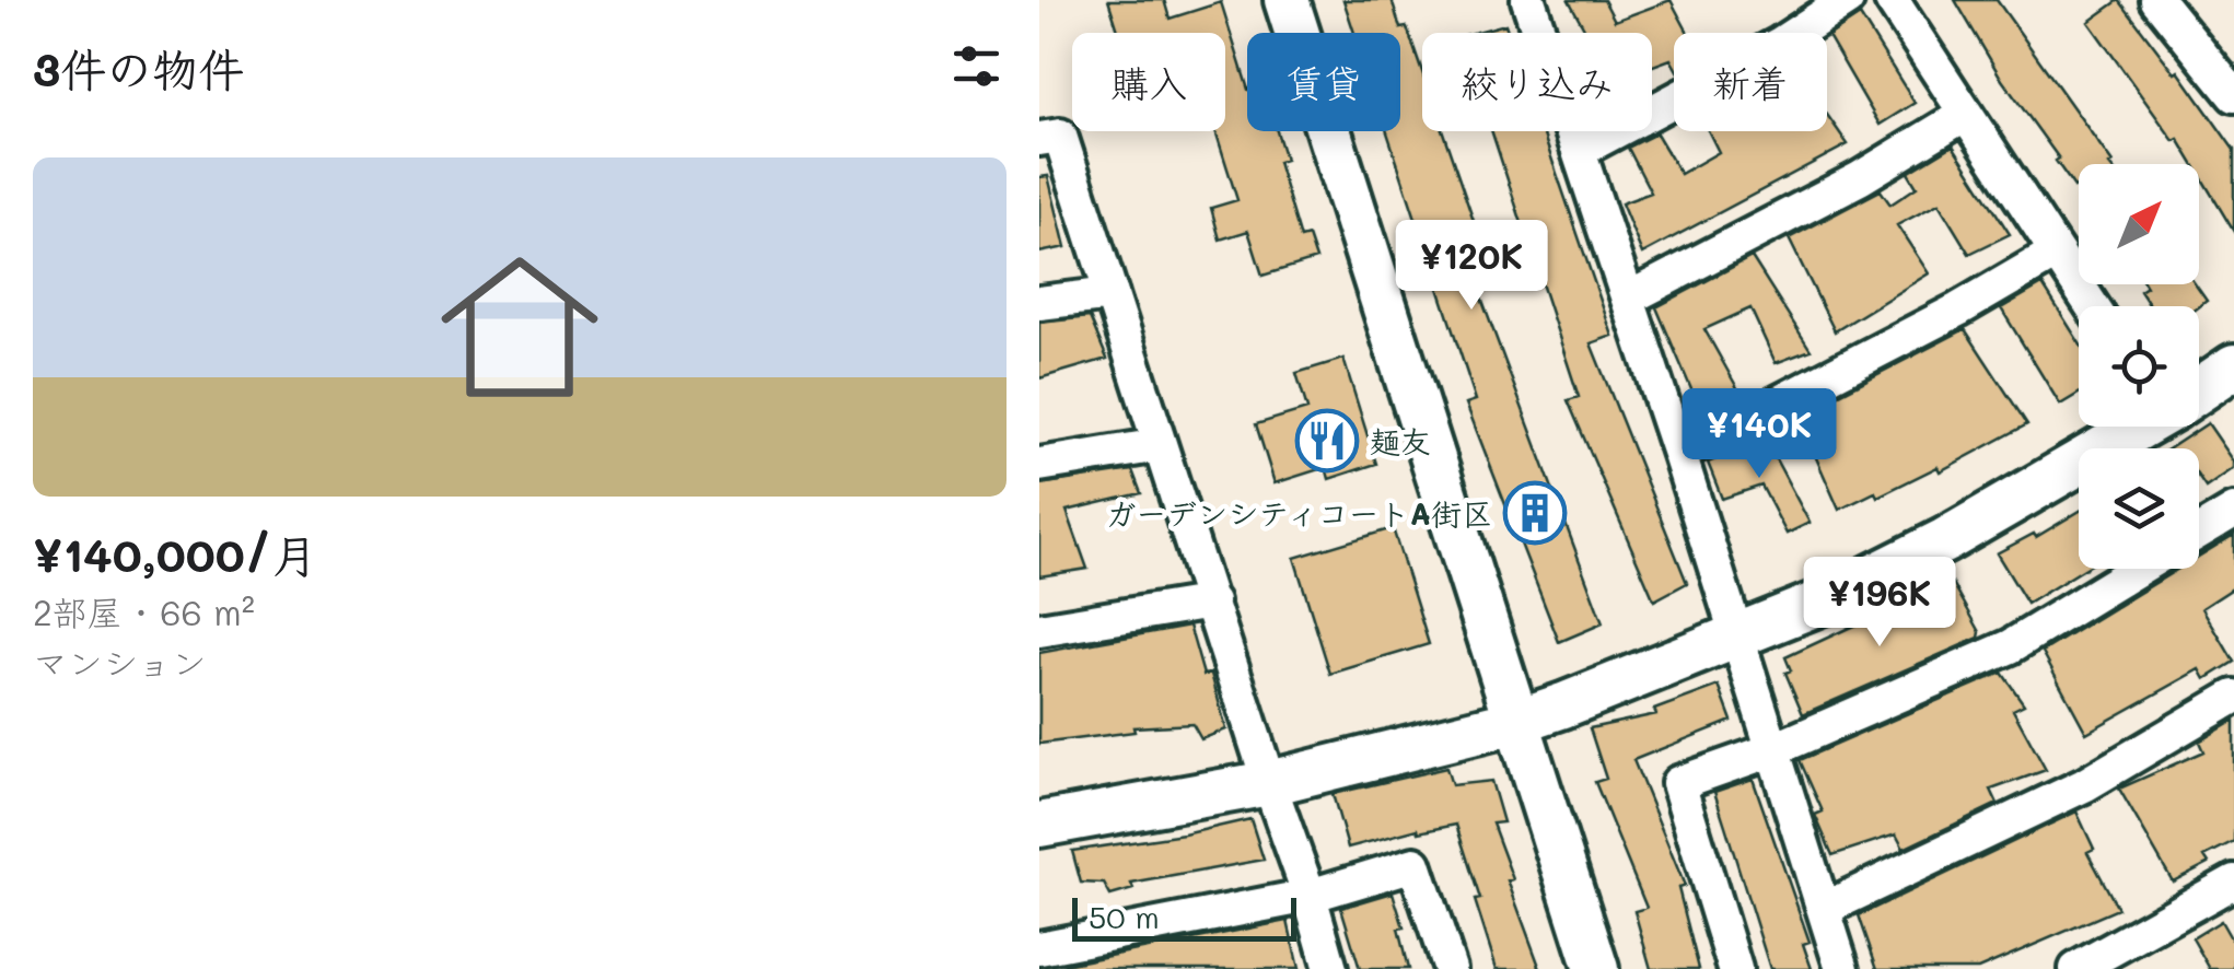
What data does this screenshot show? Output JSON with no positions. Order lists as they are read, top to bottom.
{
  "places": {
    "restaurant": ["麺友"],
    "building": ["ガーデンシティコートA街区"]
  },
  "scale_bar": "50 m",
  "north": "top right",
  "page": {
    "heading": "3件の物件",
    "chip": [
      "購入",
      "賃貸",
      "絞り込み",
      "新着"
    ],
    "list": [
      {
        "name": "¥140,000/月",
        "note": "2部屋 · 66 m² · マンション"
      }
    ],
    "price": ["¥120K", "¥140K", "¥196K"],
    "scale": "50 m"
  }
}
